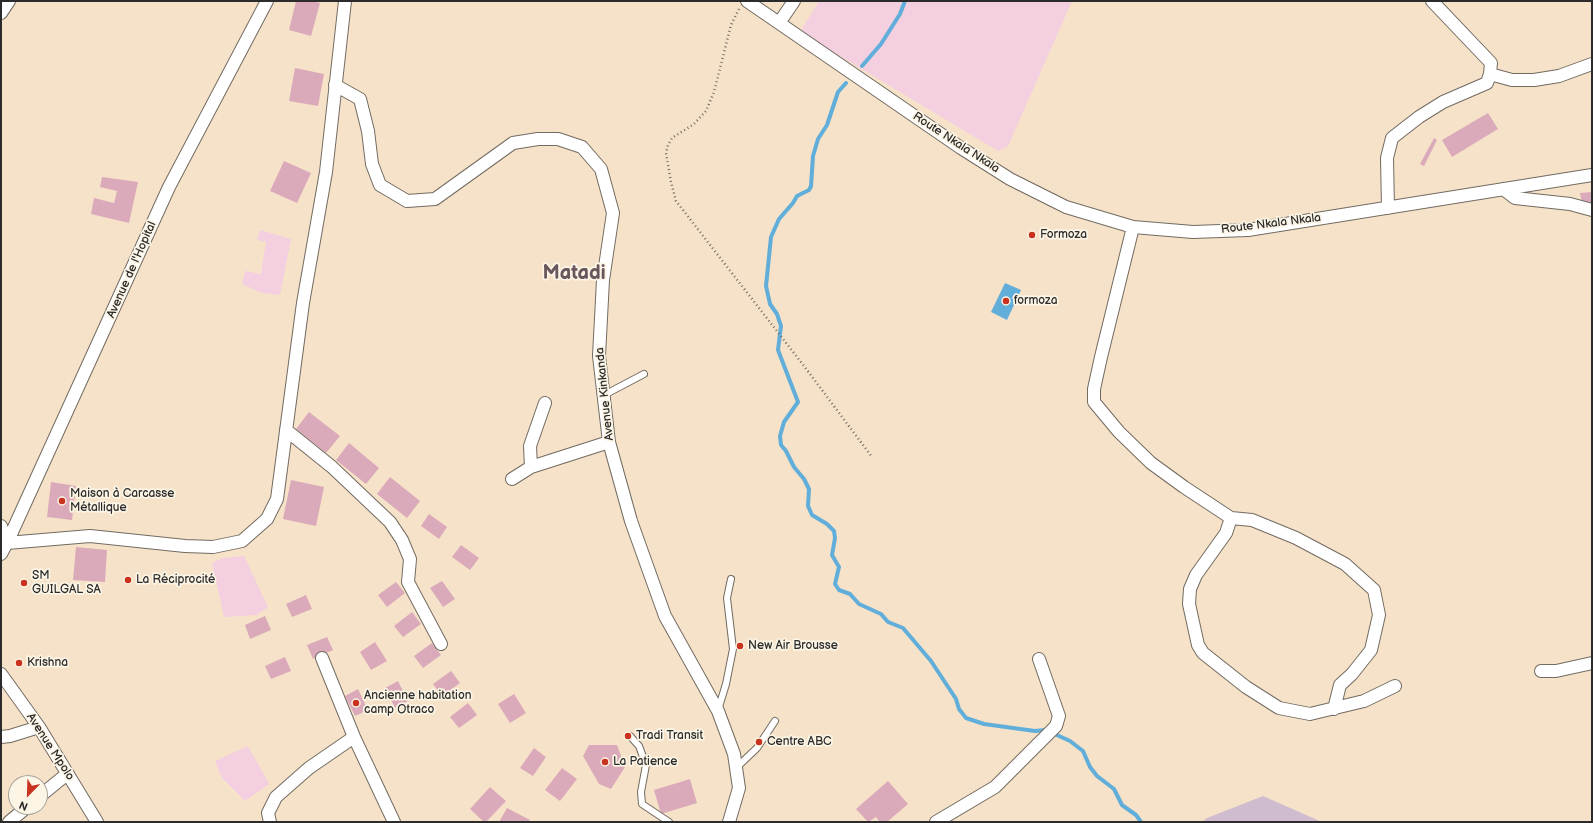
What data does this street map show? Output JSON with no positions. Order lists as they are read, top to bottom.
{
  "streets": {
    "street": [
      "Route Nkala Nkala",
      "Avenue de l'Hopital",
      "Avenue Kinkanda",
      "Avenue Mpolo"
    ]
  },
  "districts": ["Matadi"],
  "places": [
    "Formoza",
    "formoza",
    "Maison à Carcasse Métallique",
    "La Réciprocité",
    "SM GUILGAL SA",
    "New Air Brousse",
    "Krishna",
    "Ancienne habitation camp Otraco",
    "Tradi Transit",
    "Centre ABC",
    "La Patience"
  ],
  "north": "bottom left"
}
